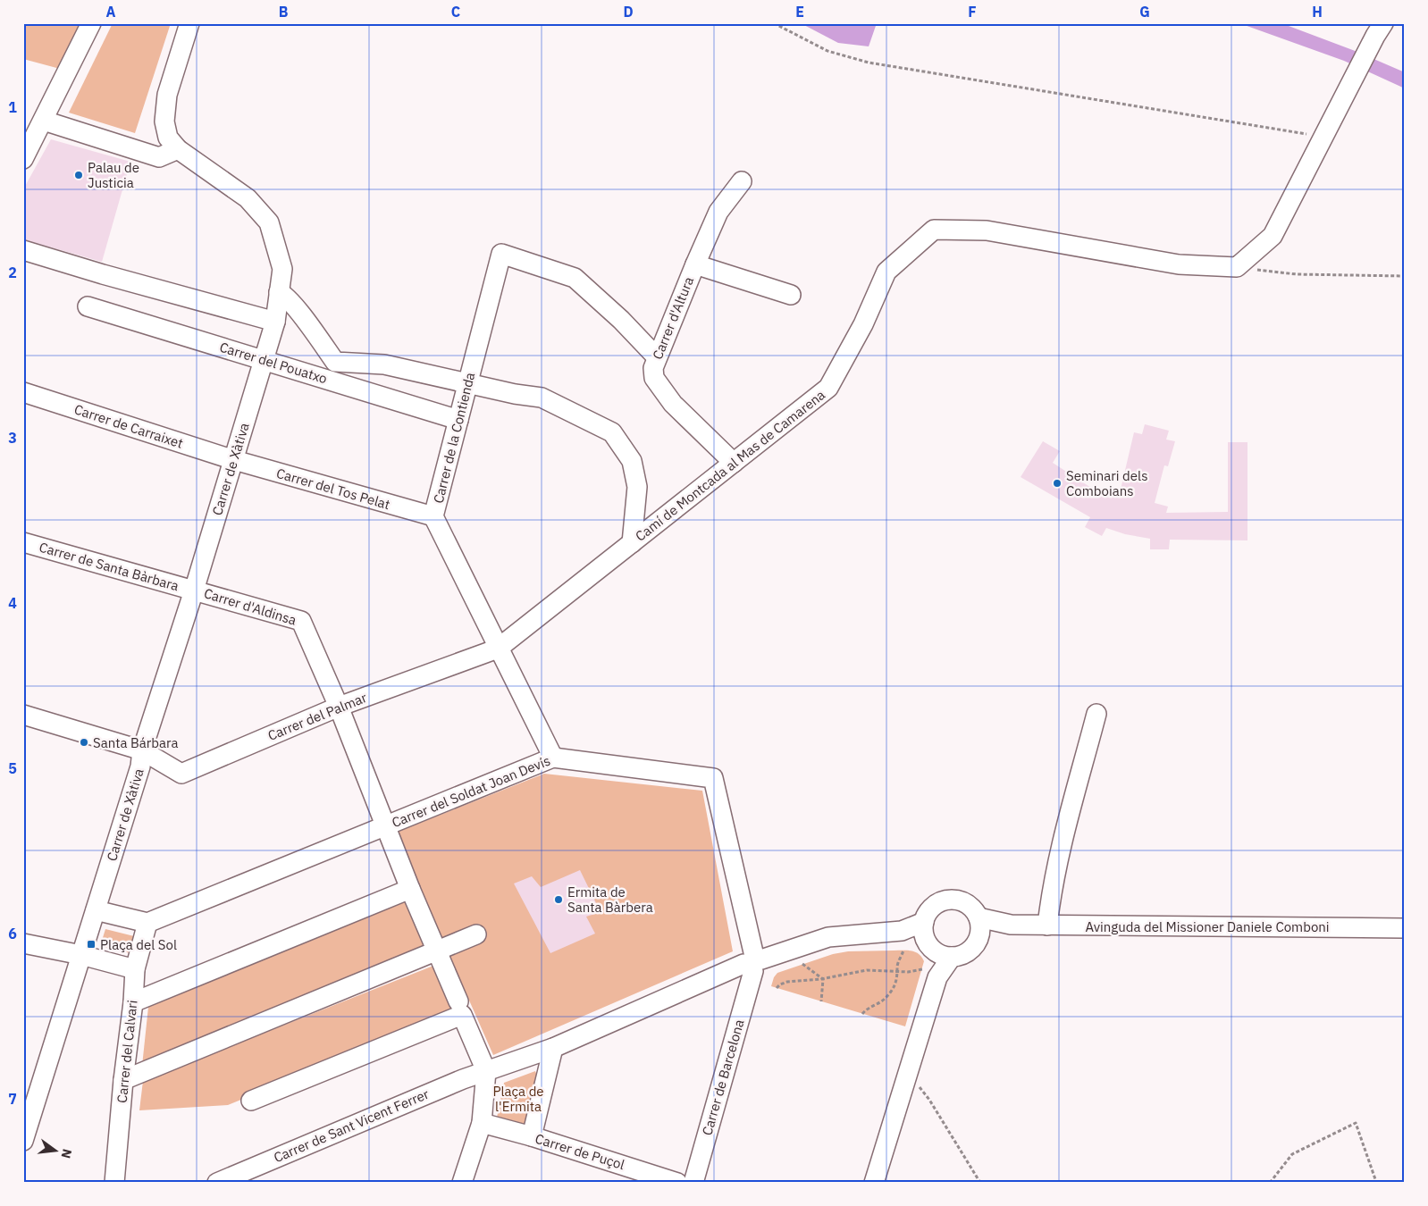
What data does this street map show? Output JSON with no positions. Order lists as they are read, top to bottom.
{
  "streets": {
    "street": [
      "Carrer d'Altura",
      "Carrer del Pouatxo",
      "Carrer de Carraixet",
      "Carrer de la Contienda",
      "Camí de Montcada al Mas de Camarena",
      "Carrer de Xàtiva",
      "Carrer del Tos Pelat",
      "Carrer de Santa Bàrbara",
      "Carrer d'Aldinsa",
      "Carrer del Palmar",
      "Carrer del Soldat Joan Devís",
      "Avinguda del Missioner Daniele Comboni",
      "Carrer del Calvari",
      "Carrer de Barcelona",
      "Carrer de Sant Vicent Ferrer",
      "Carrer de Puçol"
    ]
  },
  "crossings": [
    ["Carrer d'Altura", "Carrer de la Contienda"],
    ["Carrer d'Altura", "Camí de Montcada al Mas de Camarena"],
    ["Carrer del Pouatxo", "Carrer de la Contienda"],
    ["Carrer del Pouatxo", "Carrer de Xàtiva"],
    ["Carrer de Carraixet", "Carrer de Xàtiva"],
    ["Carrer de Carraixet", "Carrer del Tos Pelat"],
    ["Carrer de la Contienda", "Camí de Montcada al Mas de Camarena"],
    ["Carrer de la Contienda", "Carrer del Tos Pelat"],
    ["Carrer de la Contienda", "Carrer del Palmar"],
    ["Carrer de la Contienda", "Carrer del Soldat Joan Devís"],
    ["Camí de Montcada al Mas de Camarena", "Carrer del Palmar"],
    ["Carrer de Xàtiva", "Carrer del Tos Pelat"],
    ["Carrer de Xàtiva", "Carrer de Santa Bàrbara"],
    ["Carrer de Xàtiva", "Carrer d'Aldinsa"],
    ["Carrer de Xàtiva", "Carrer del Palmar"],
    ["Carrer de Santa Bàrbara", "Carrer d'Aldinsa"],
    ["Carrer d'Aldinsa", "Carrer del Palmar"],
    ["Carrer d'Aldinsa", "Carrer del Soldat Joan Devís"],
    ["Carrer del Soldat Joan Devís", "Carrer del Calvari"],
    ["Carrer del Soldat Joan Devís", "Carrer de Barcelona"]
  ],
  "parks": ["Plaça de l'Ermita"],
  "places": {
    "other": [
      "Palau de Justicia",
      "Seminari dels Comboians",
      "Santa Bárbara",
      "Ermita de Santa Bàrbera"
    ],
    "transit": ["Plaça del Sol"]
  },
  "north": "right",
  "grid": {
    "columns": [
      "A",
      "B",
      "C",
      "D",
      "E",
      "F",
      "G",
      "H"
    ],
    "rows": [
      "1",
      "2",
      "3",
      "4",
      "5",
      "6",
      "7"
    ]
  }
}
